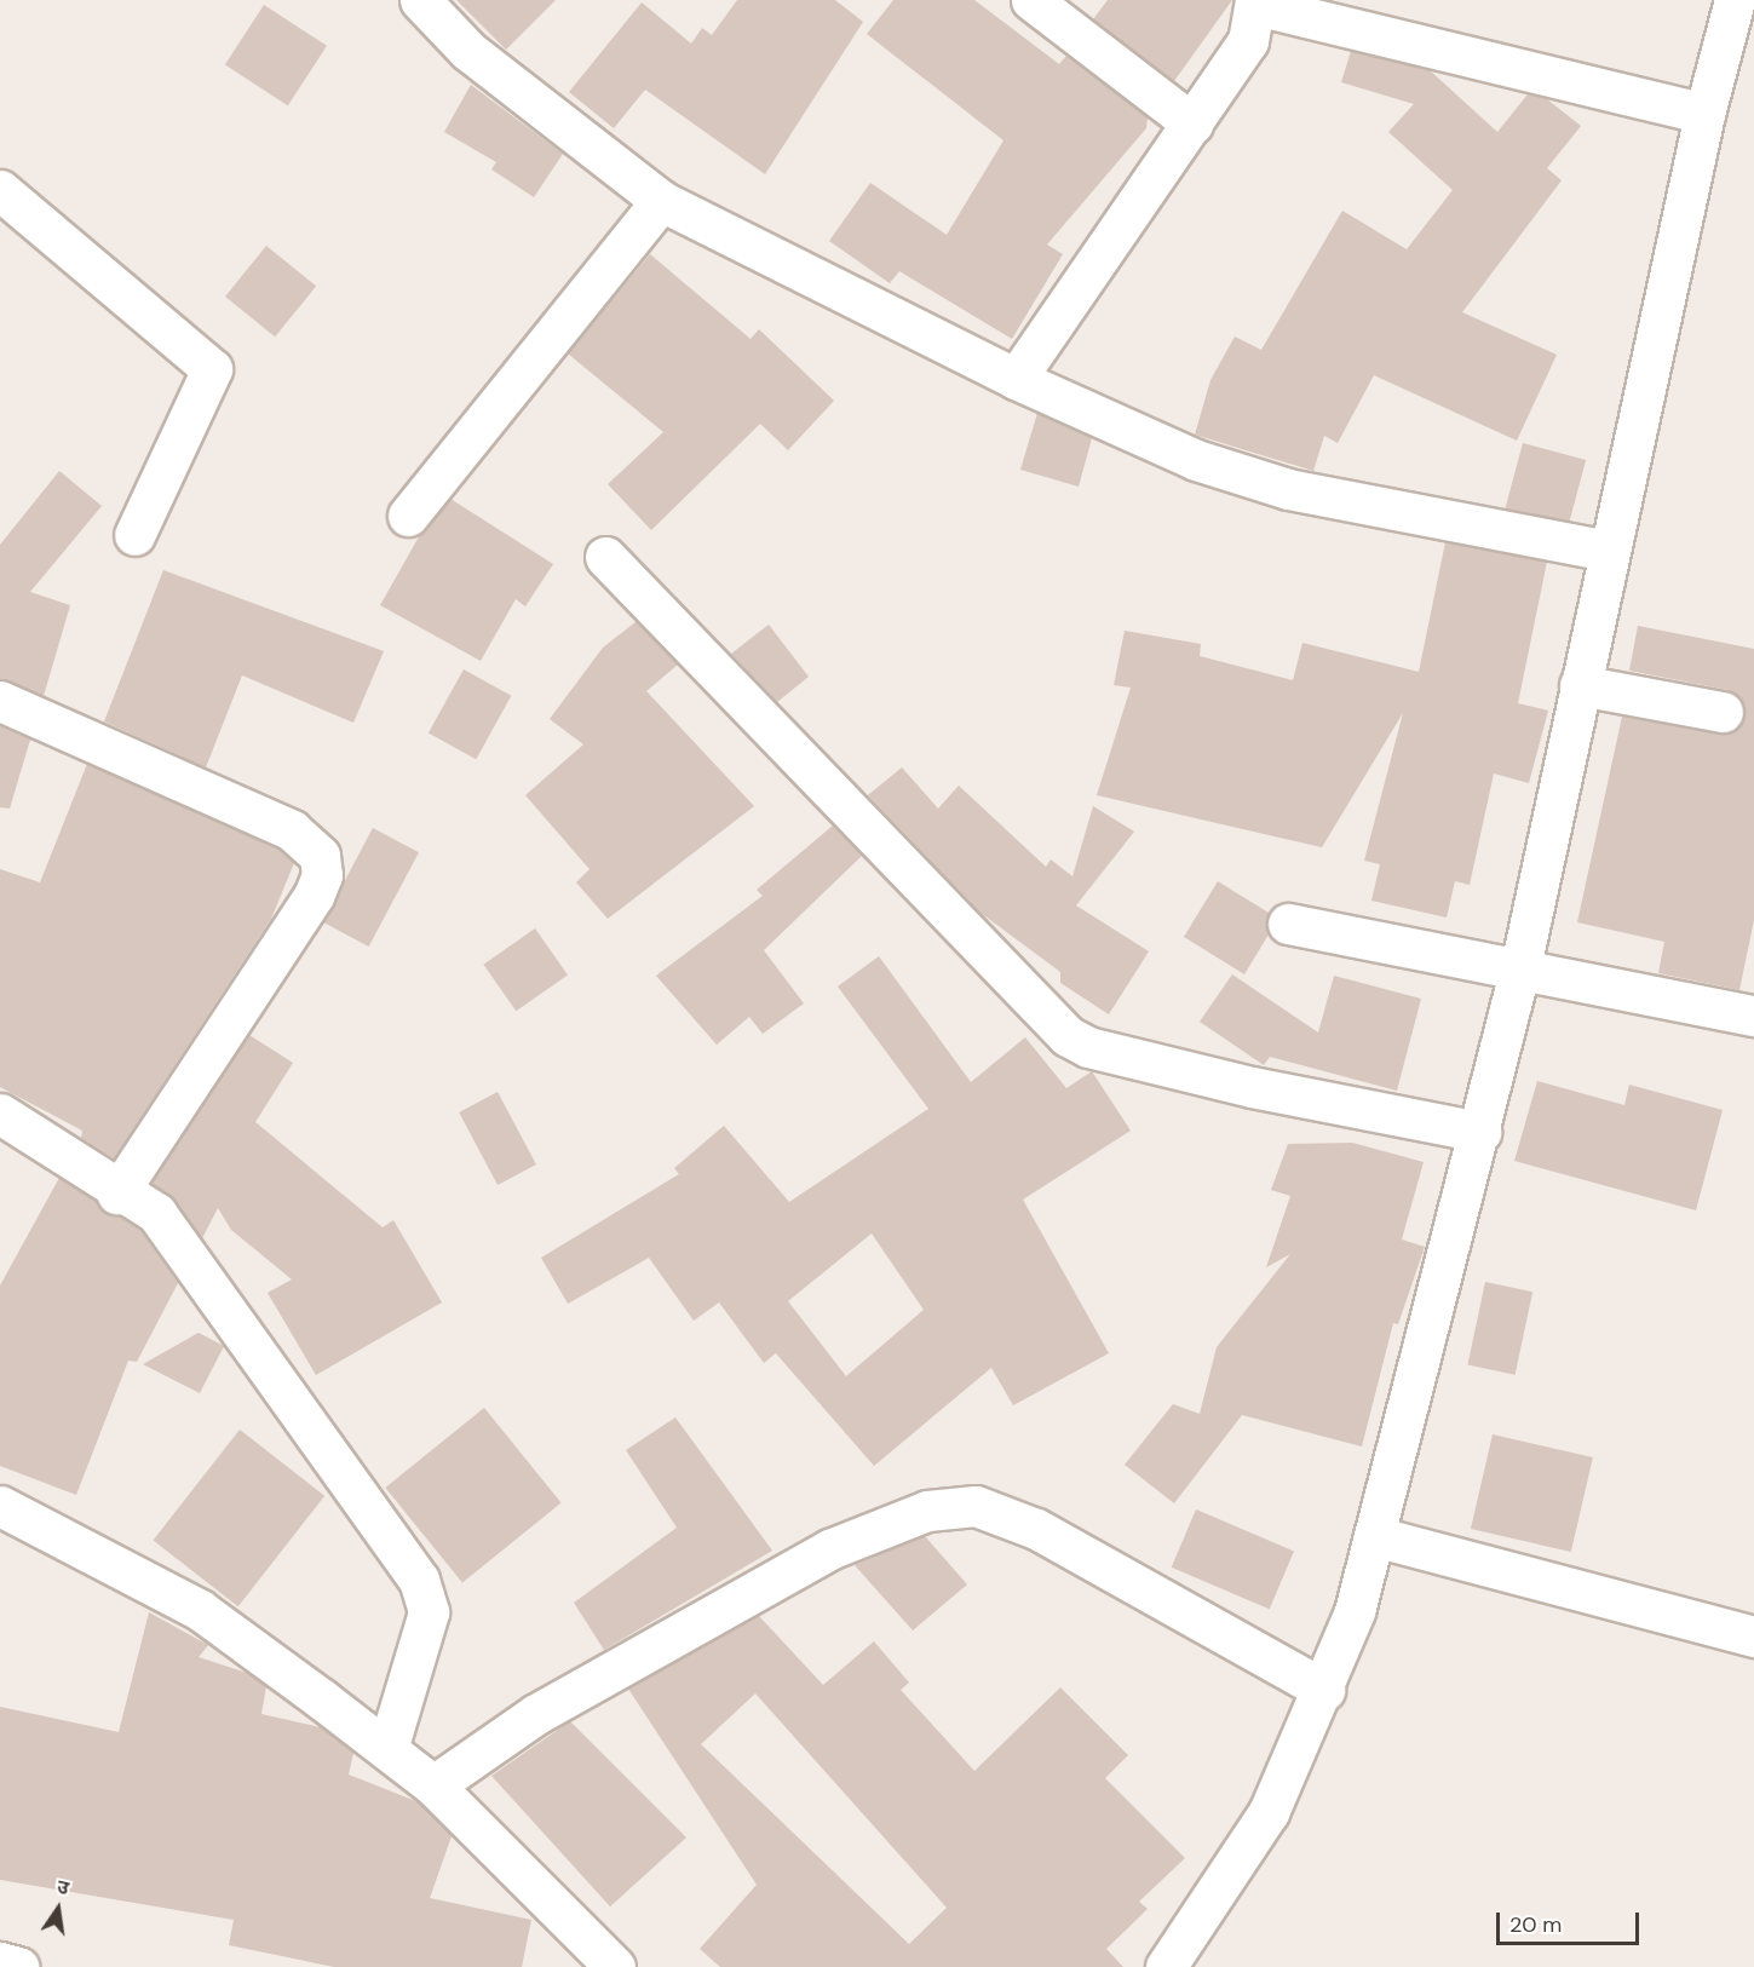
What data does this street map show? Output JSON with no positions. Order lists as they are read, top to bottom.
{
  "scale_bar": "20 m",
  "north": "top"
}
